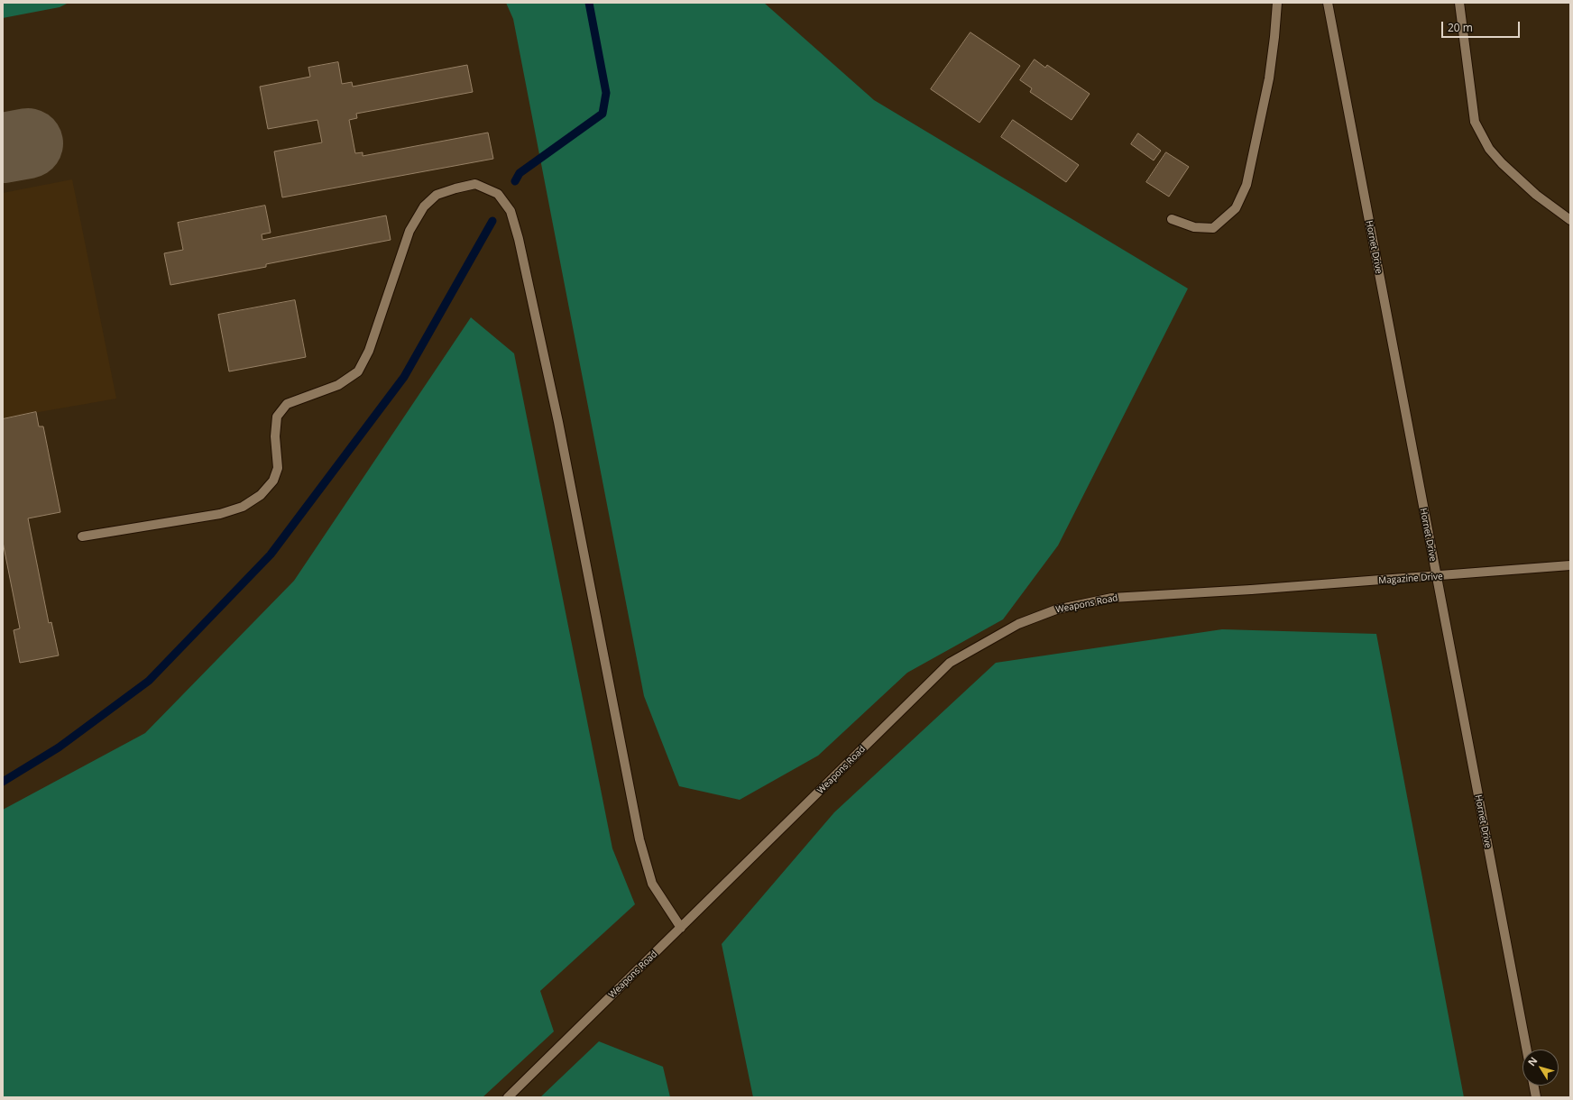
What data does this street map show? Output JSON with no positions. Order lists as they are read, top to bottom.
{
  "streets": {
    "main road": ["Hornet Drive", "Magazine Drive", "Weapons Road"]
  },
  "crossings": [
    ["Hornet Drive", "Magazine Drive"],
    ["Magazine Drive", "Weapons Road"]
  ],
  "scale_bar": "20 m",
  "north": "top left"
}
